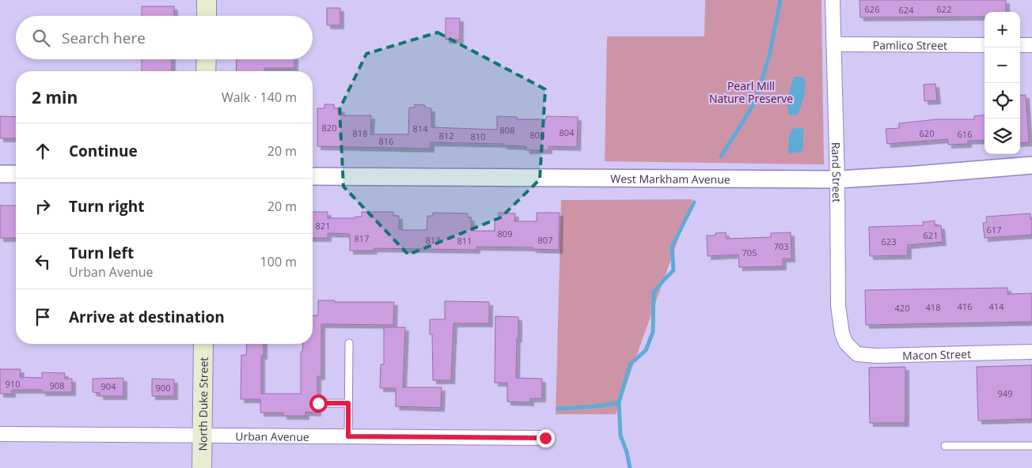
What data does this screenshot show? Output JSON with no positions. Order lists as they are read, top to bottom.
{
  "streets": {
    "main road": ["North Duke Street"],
    "street": [
      "Pamlico Street",
      "Rand Street",
      "West Markham Avenue",
      "Macon Street",
      "Urban Avenue"
    ]
  },
  "crossings": [
    ["Pamlico Street", "Rand Street"],
    ["Rand Street", "West Markham Avenue"],
    ["Rand Street", "Macon Street"],
    ["North Duke Street", "Urban Avenue"]
  ],
  "parks": ["Pearl Mill Nature Preserve"],
  "house_numbers": [
    "626",
    "622",
    "624",
    "820",
    "814",
    "808",
    "804",
    "818",
    "620",
    "616",
    "806",
    "812",
    "810",
    "816",
    "821",
    "617",
    "809",
    "621",
    "817",
    "813",
    "807",
    "811",
    "623",
    "703",
    "705",
    "416",
    "414",
    "418",
    "420",
    "910",
    "908",
    "904",
    "900",
    "949"
  ],
  "page": {
    "map_buttons": ["+", "−"],
    "search": "Search here",
    "heading": ["2 min", "Walk · 140 m"],
    "list": [
      ["Continue", "20 m"],
      ["Turn right", "20 m"],
      ["Turn left", "Urban Avenue", "100 m"],
      "Arrive at destination"
    ]
  }
}
